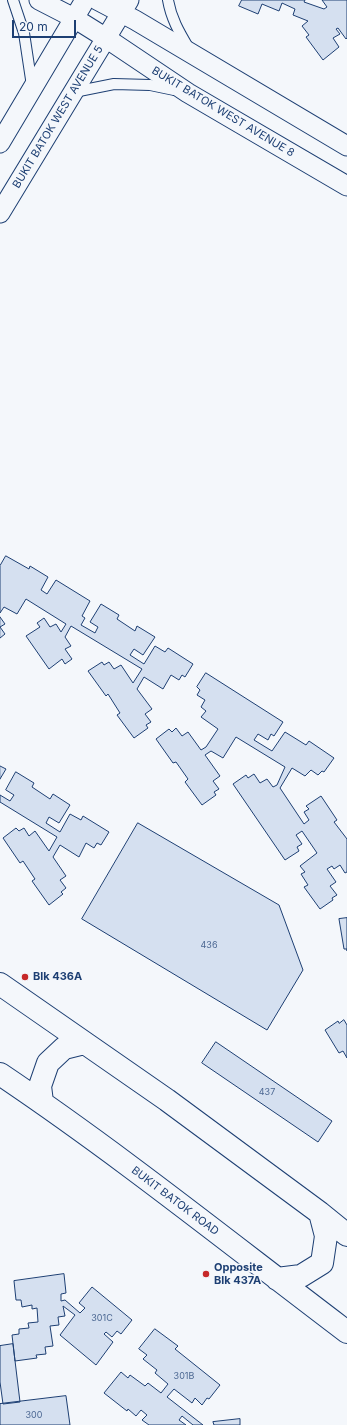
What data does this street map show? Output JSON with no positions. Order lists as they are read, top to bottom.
{
  "streets": {
    "main road": ["BUKIT BATOK ROAD"],
    "street": ["BUKIT BATOK WEST AVENUE 8", "BUKIT BATOK WEST AVENUE 5"]
  },
  "crossings": [
    ["BUKIT BATOK WEST AVENUE 8", "BUKIT BATOK WEST AVENUE 5"]
  ],
  "places": ["Blk 436A", "Opposite Blk 437A"],
  "house_numbers": [
    "436",
    "437",
    "301C",
    "301B",
    "300"
  ],
  "scale_bar": "20 m"
}
